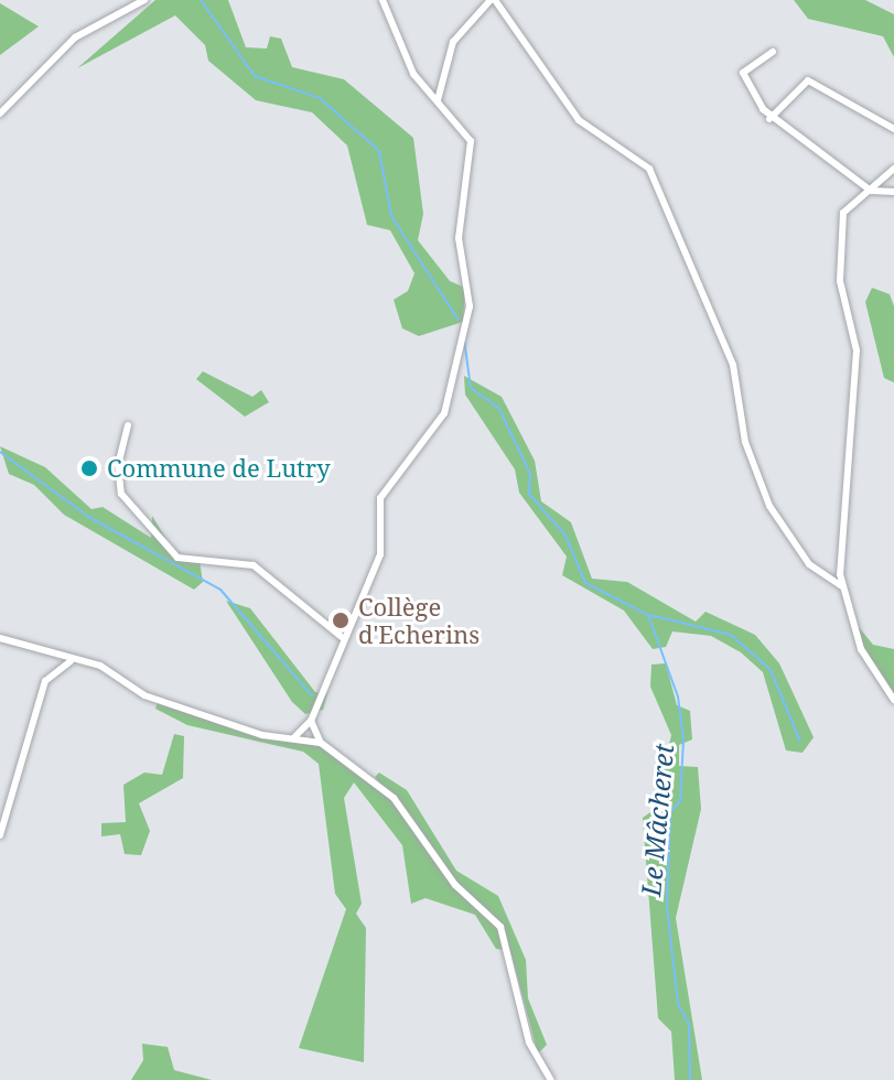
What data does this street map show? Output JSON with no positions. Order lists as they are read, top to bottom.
{
  "water": ["Le Mâcheret"],
  "places": ["Commune de Lutry", "Collège d'Echerins"]
}
